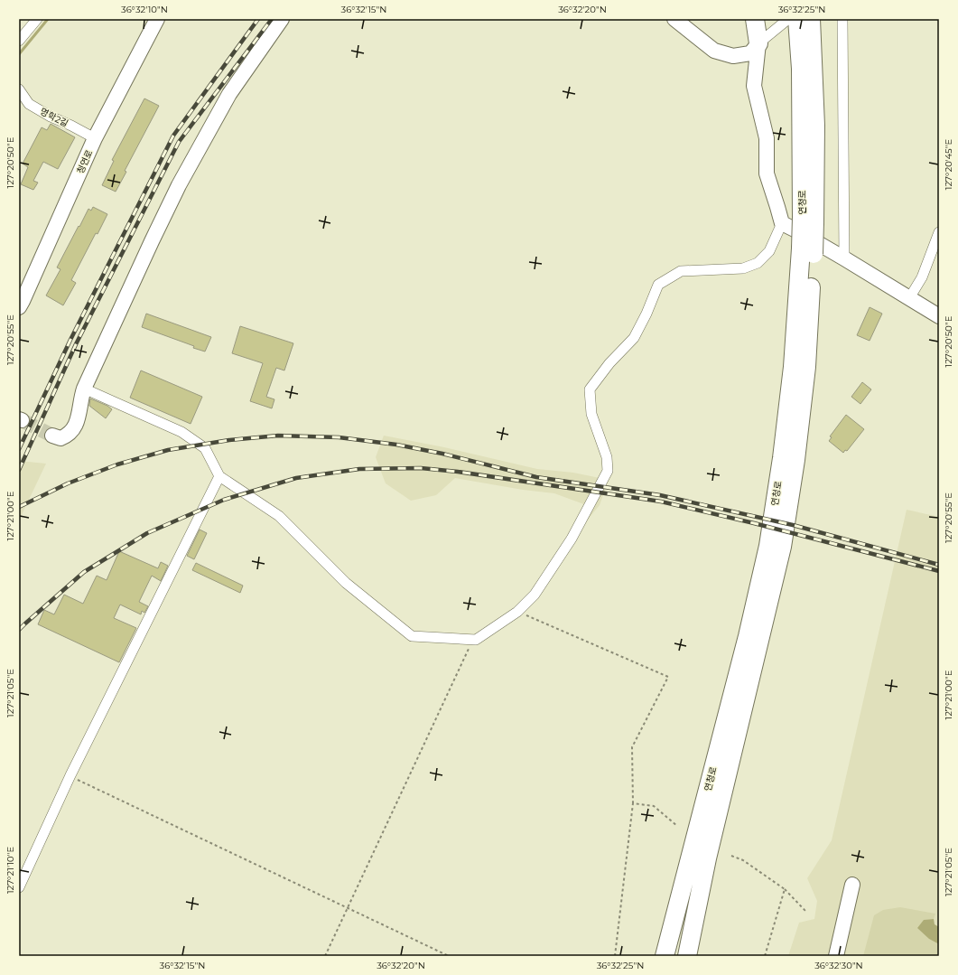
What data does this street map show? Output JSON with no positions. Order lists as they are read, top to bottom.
{
  "streets": {
    "highway": ["연청로"],
    "street": ["명학2길", "청연로"]
  },
  "crossings": [
    ["명학2길", "청연로"]
  ],
  "coordinates": [
    "36°32'10\"N",
    "36°32'15\"N",
    "36°32'20\"N",
    "36°32'25\"N",
    "127°20'50\"E",
    "127°20'45\"E",
    "127°20'55\"E",
    "127°21'00\"E",
    "127°21'05\"E",
    "127°21'10\"E",
    "36°32'30\"N"
  ]
}
